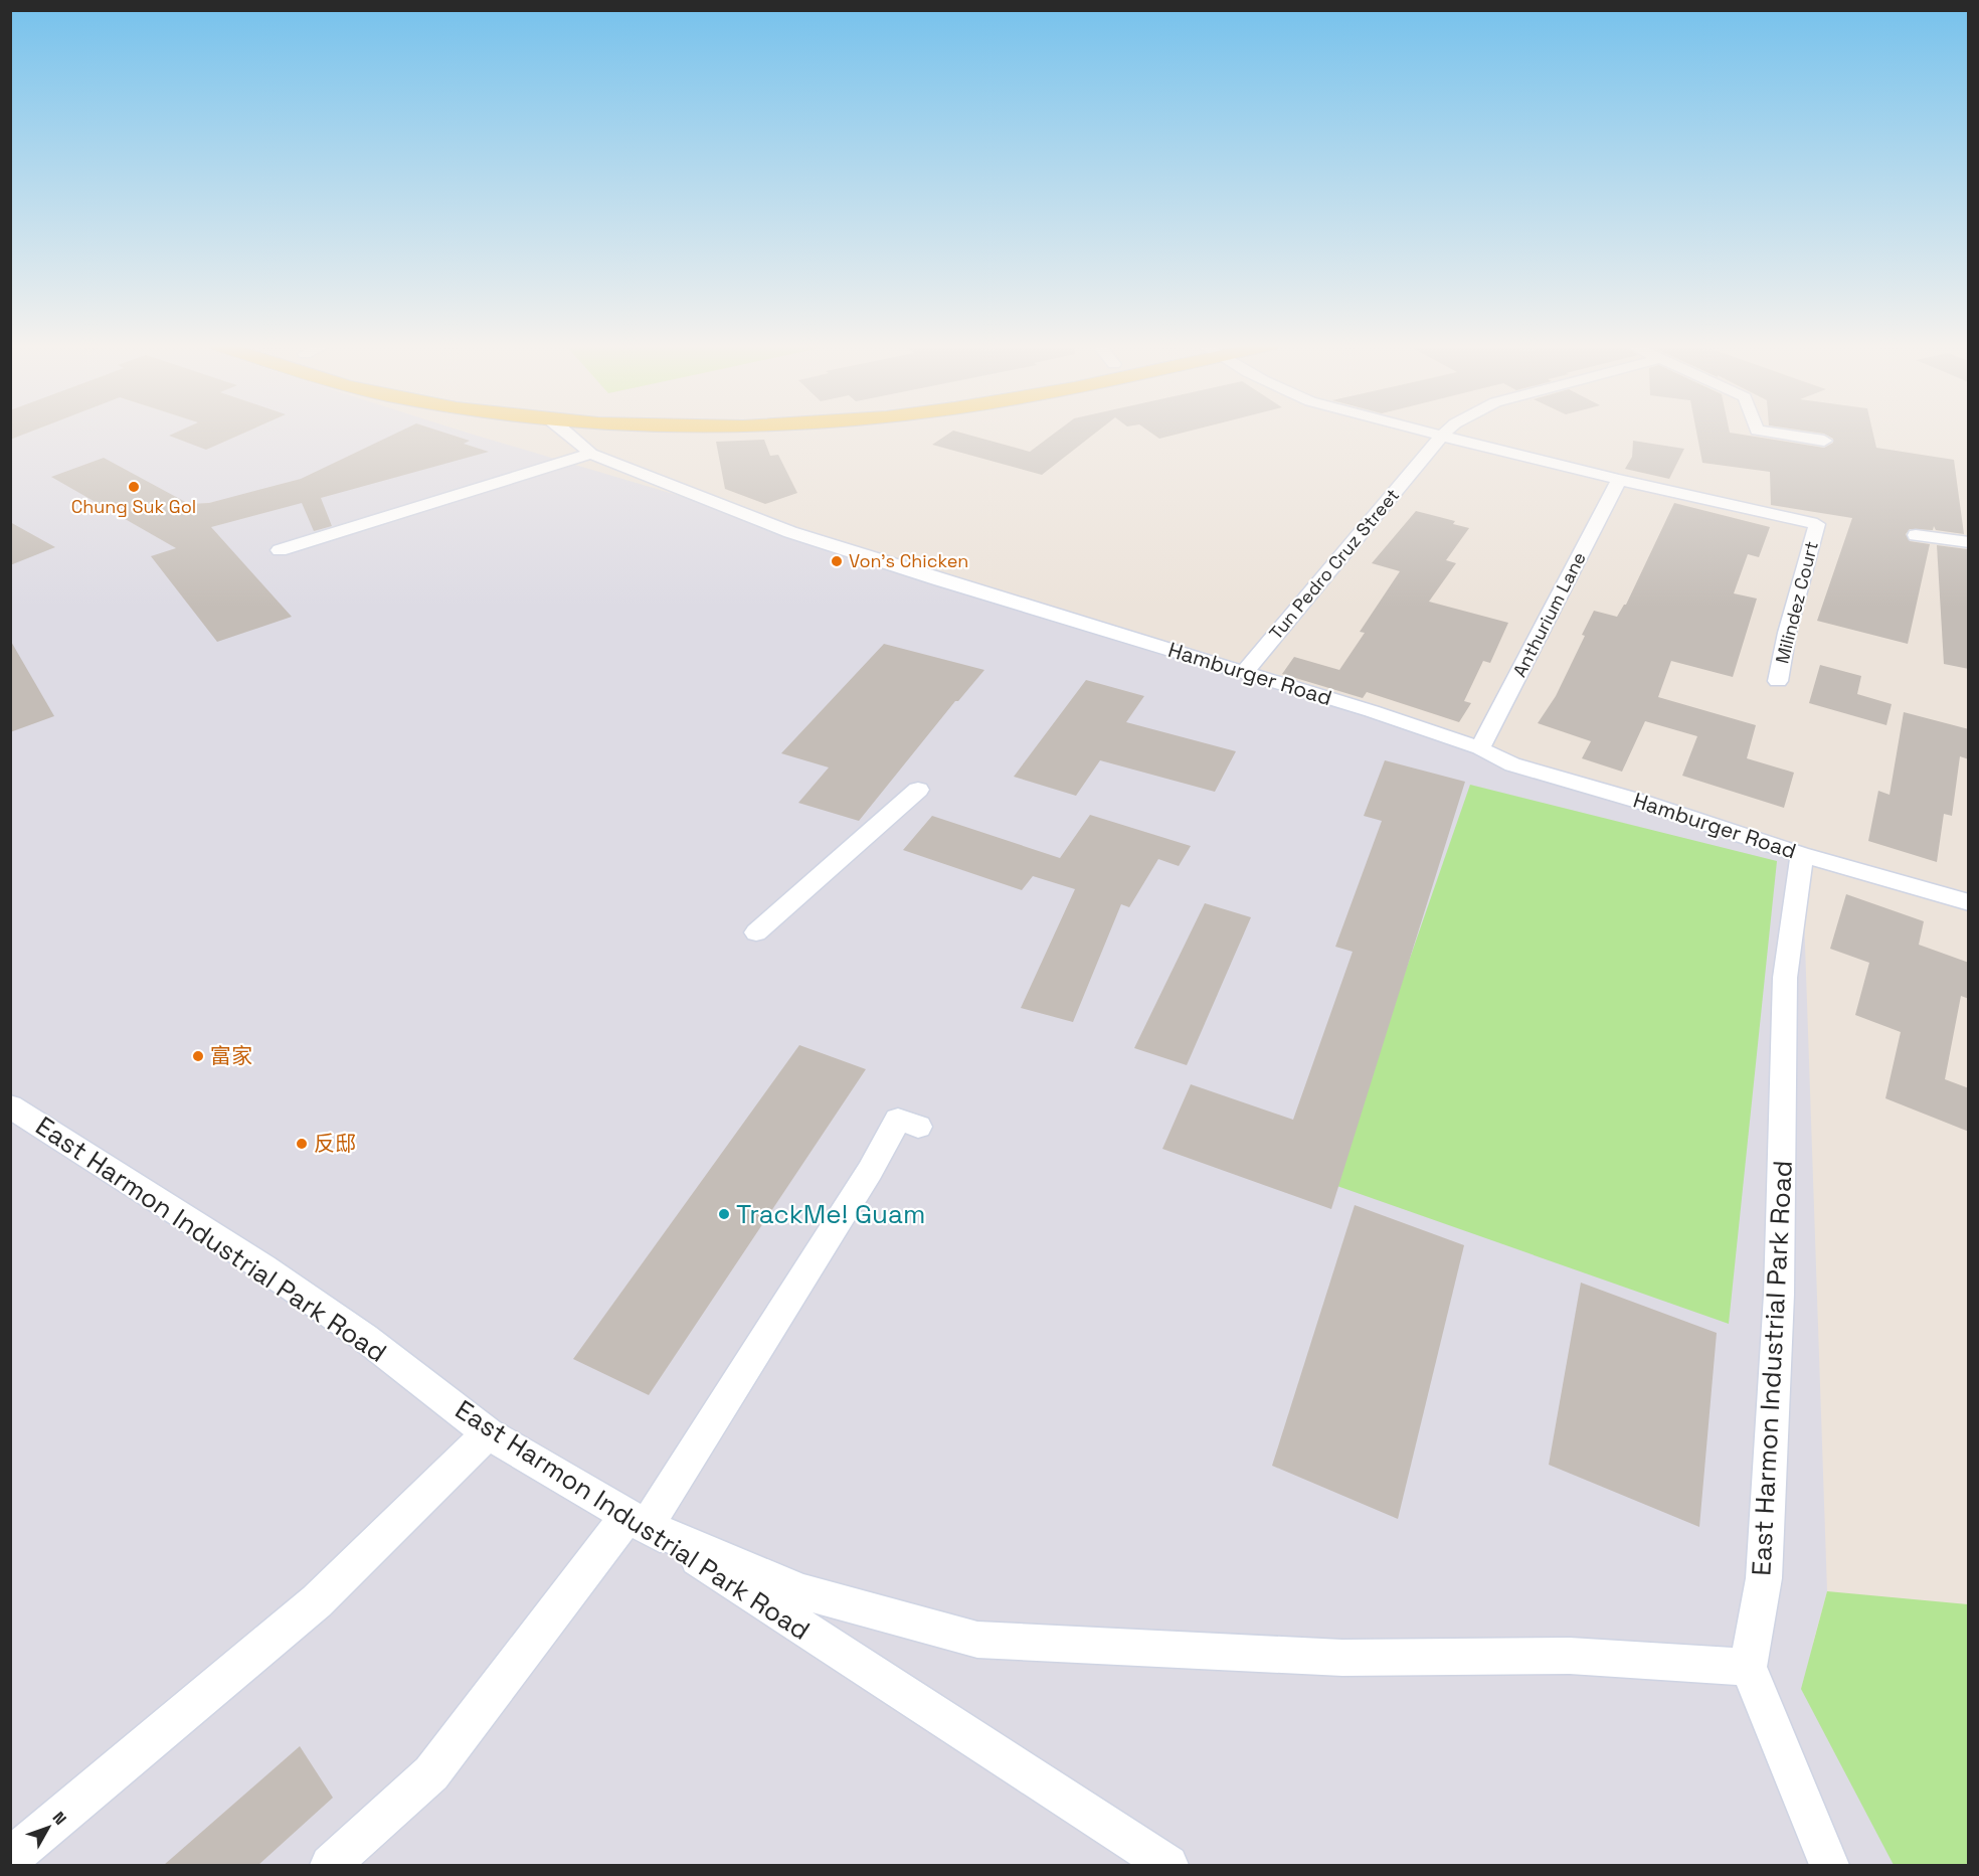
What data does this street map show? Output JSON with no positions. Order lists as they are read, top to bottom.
{
  "streets": {
    "street": [
      "Tun Pedro Cruz Street",
      "Milindez Court",
      "Anthurium Lane",
      "Hamburger Road",
      "East Harmon Industrial Park Road"
    ]
  },
  "crossings": [
    ["Tun Pedro Cruz Street", "Hamburger Road"],
    ["Milindez Court", "Anthurium Lane"],
    ["Anthurium Lane", "Hamburger Road"],
    ["Hamburger Road", "East Harmon Industrial Park Road"]
  ],
  "places": [
    "Chung Suk Gol",
    "Von's Chicken",
    "富家",
    "反邸",
    "TrackMe! Guam"
  ],
  "north": "top right"
}
